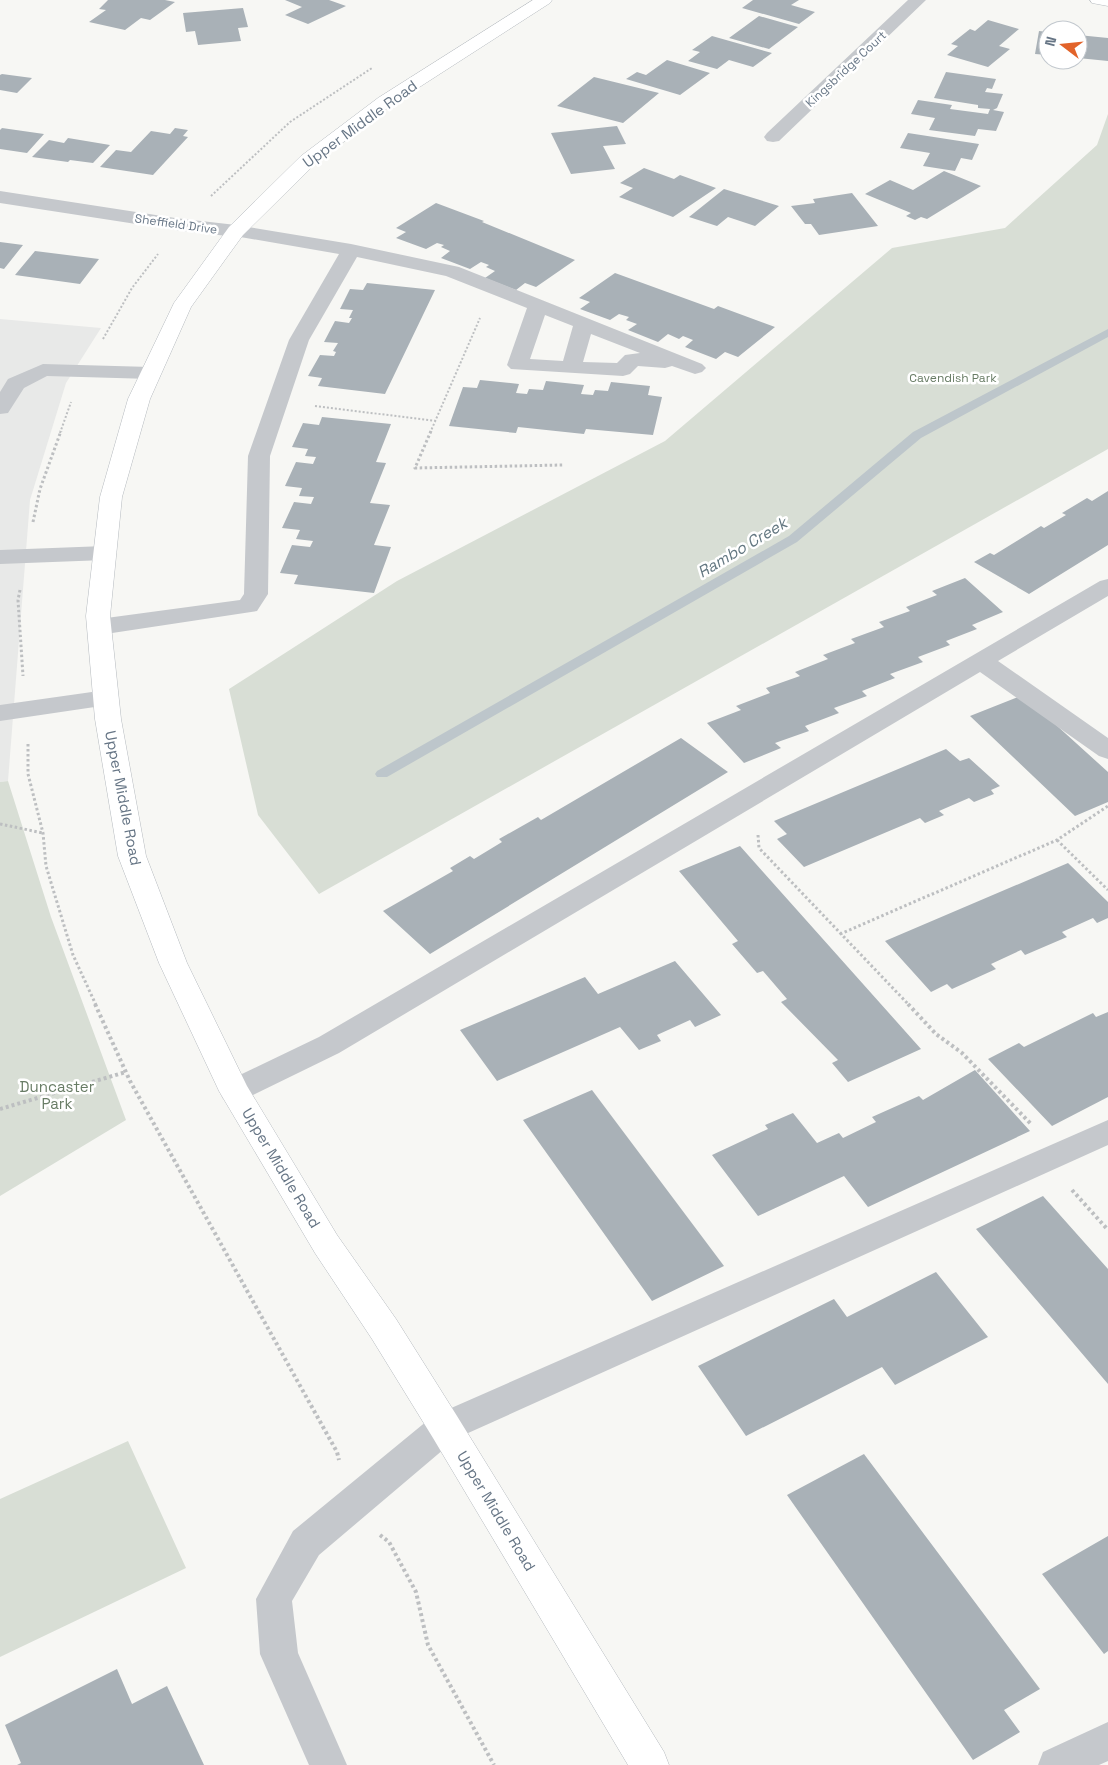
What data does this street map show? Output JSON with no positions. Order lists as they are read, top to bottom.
{
  "streets": {
    "main road": ["Upper Middle Road"],
    "street": ["Kingsbridge Court", "Sheffield Drive"]
  },
  "crossings": [
    ["Upper Middle Road", "Sheffield Drive"]
  ],
  "water": ["Rambo Creek"],
  "parks": ["Cavendish Park", "Duncaster Park"],
  "north": "left"
}
